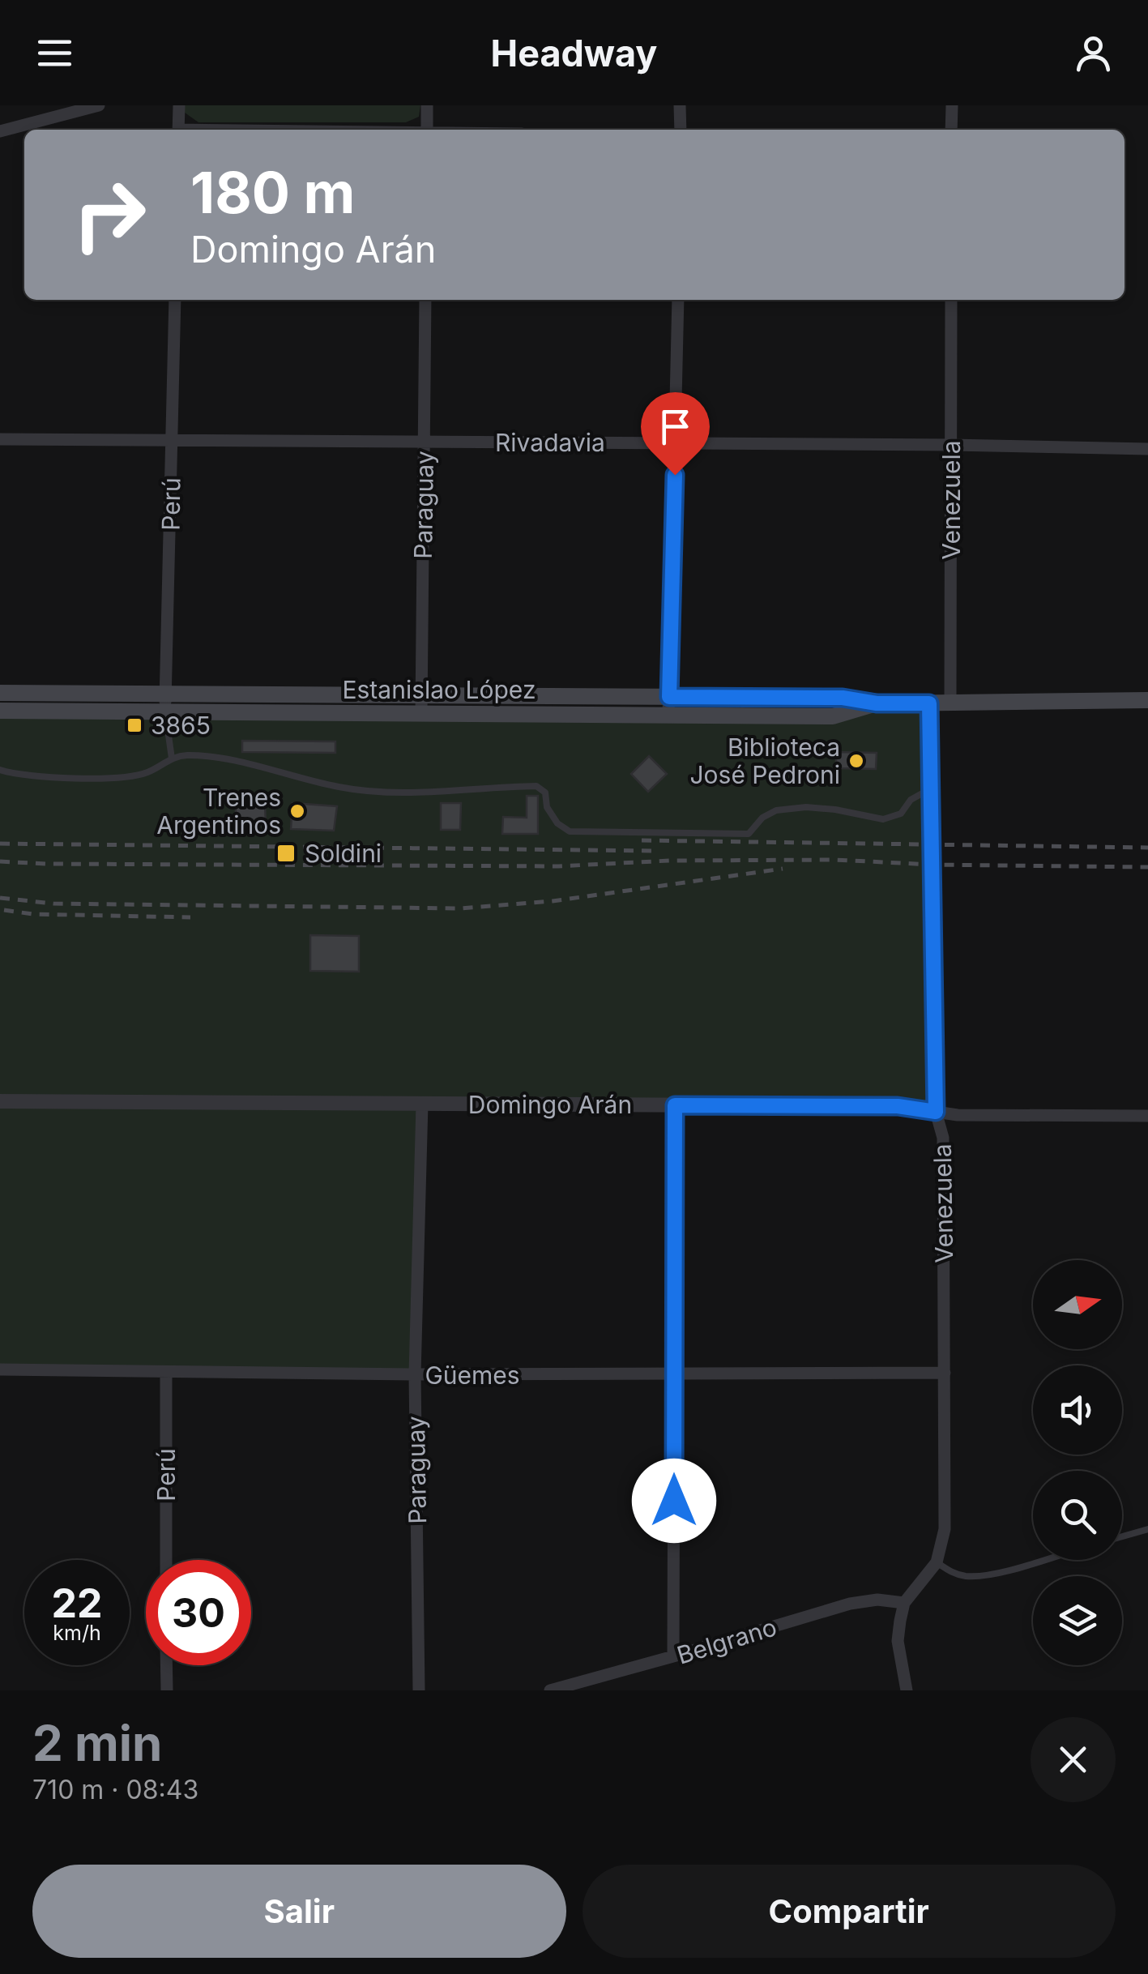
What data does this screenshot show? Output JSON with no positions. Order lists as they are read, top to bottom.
{
  "streets": {
    "main road": ["Estanislao López"],
    "street": [
      "Rivadavia",
      "Venezuela",
      "Perú",
      "Paraguay",
      "Domingo Arán",
      "Güemes",
      "Belgrano"
    ]
  },
  "crossings": [
    ["Rivadavia", "Venezuela"],
    ["Rivadavia", "Perú"],
    ["Rivadavia", "Paraguay"],
    ["Venezuela", "Estanislao López"],
    ["Venezuela", "Domingo Arán"],
    ["Venezuela", "Güemes"],
    ["Venezuela", "Belgrano"],
    ["Perú", "Estanislao López"],
    ["Perú", "Güemes"],
    ["Paraguay", "Estanislao López"],
    ["Paraguay", "Domingo Arán"],
    ["Paraguay", "Güemes"]
  ],
  "places": {
    "transit": ["3865", "Soldini"],
    "other": ["Biblioteca José Pedroni", "Trenes Argentinos"]
  },
  "north": "right",
  "page": {
    "header": "Headway",
    "turn": ["180 m", "Domingo Arán"],
    "speed": "22 km/h",
    "limit": "30",
    "heading": ["2 min", "710 m · 08:43"],
    "buttons": ["Salir", "Compartir"]
  }
}
